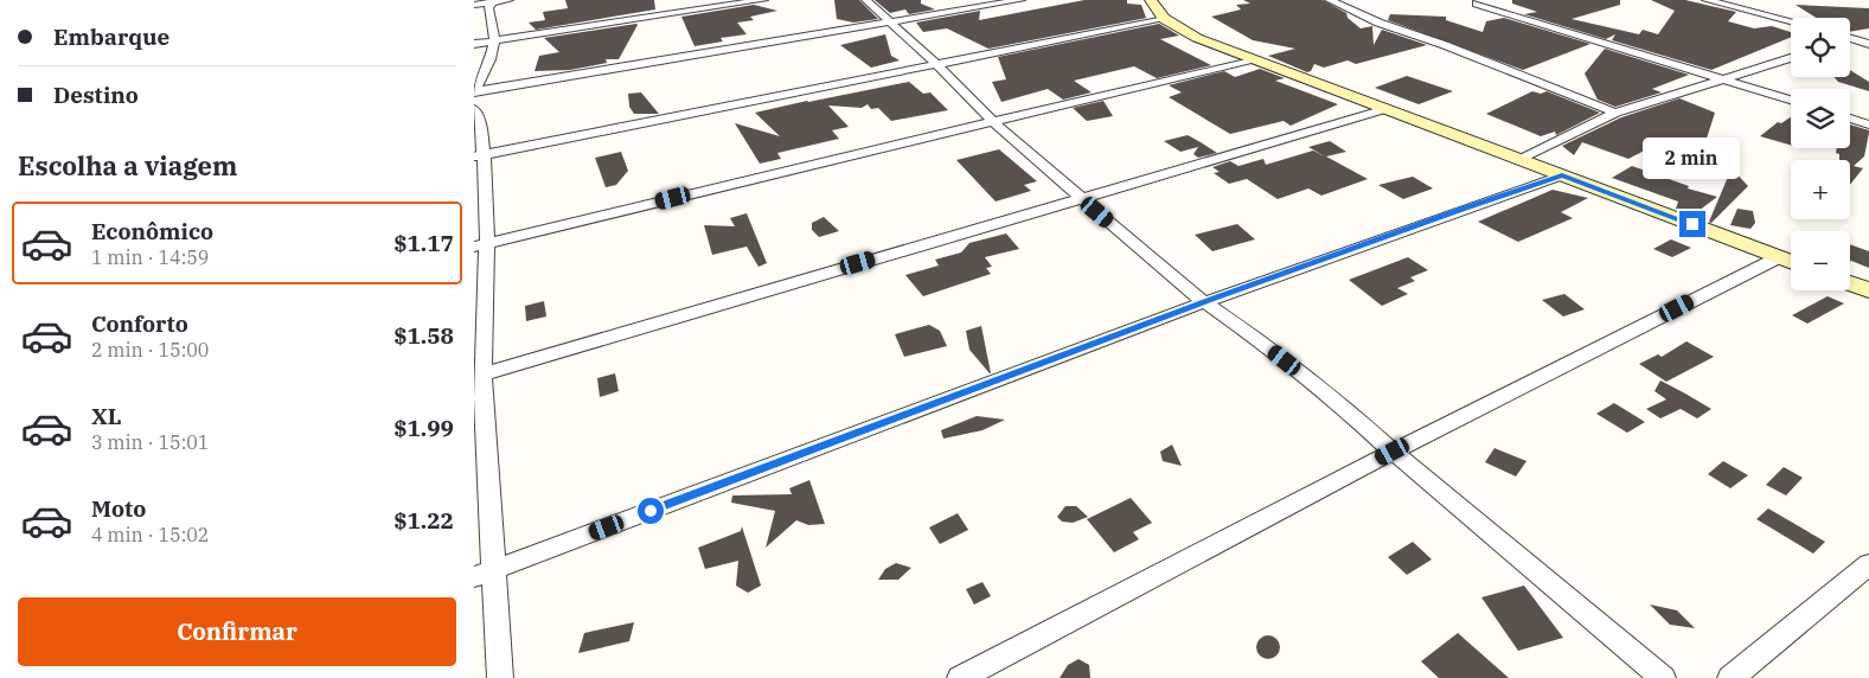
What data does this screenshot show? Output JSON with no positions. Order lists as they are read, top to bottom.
{
  "page": {
    "banner": ["Embarque", "Destino"],
    "map_buttons": ["+", "−"],
    "heading": "Escolha a viagem",
    "bubble": "2 min",
    "list": [
      {
        "name": "Econômico",
        "note": "1 min · 14:59",
        "value": "$1.17"
      },
      {
        "name": "Conforto",
        "note": "2 min · 15:00",
        "value": "$1.58"
      },
      {
        "name": "XL",
        "note": "3 min · 15:01",
        "value": "$1.99"
      },
      {
        "name": "Moto",
        "note": "4 min · 15:02",
        "value": "$1.22"
      }
    ],
    "buttons": "Confirmar"
  }
}
